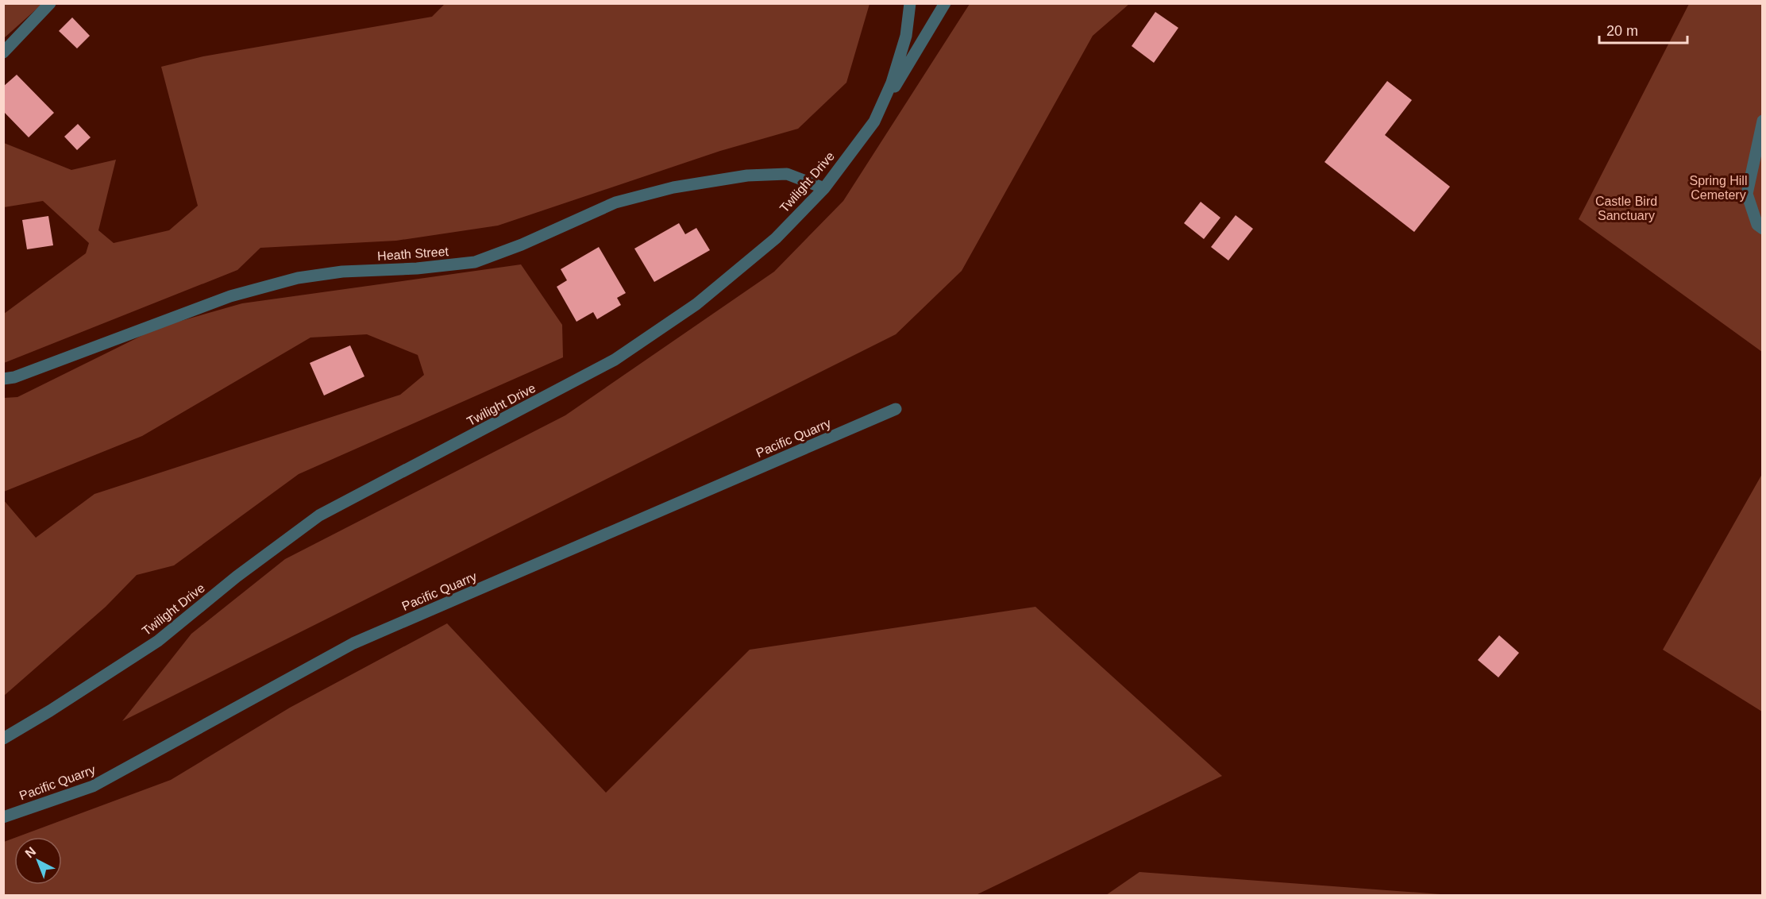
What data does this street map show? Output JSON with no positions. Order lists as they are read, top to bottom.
{
  "streets": {
    "street": ["Twilight Drive", "Heath Street", "Pacific Quarry"]
  },
  "crossings": [
    ["Twilight Drive", "Heath Street"]
  ],
  "parks": ["Spring Hill Cemetery", "Castle Bird Sanctuary"],
  "scale_bar": "20 m",
  "north": "top left"
}
